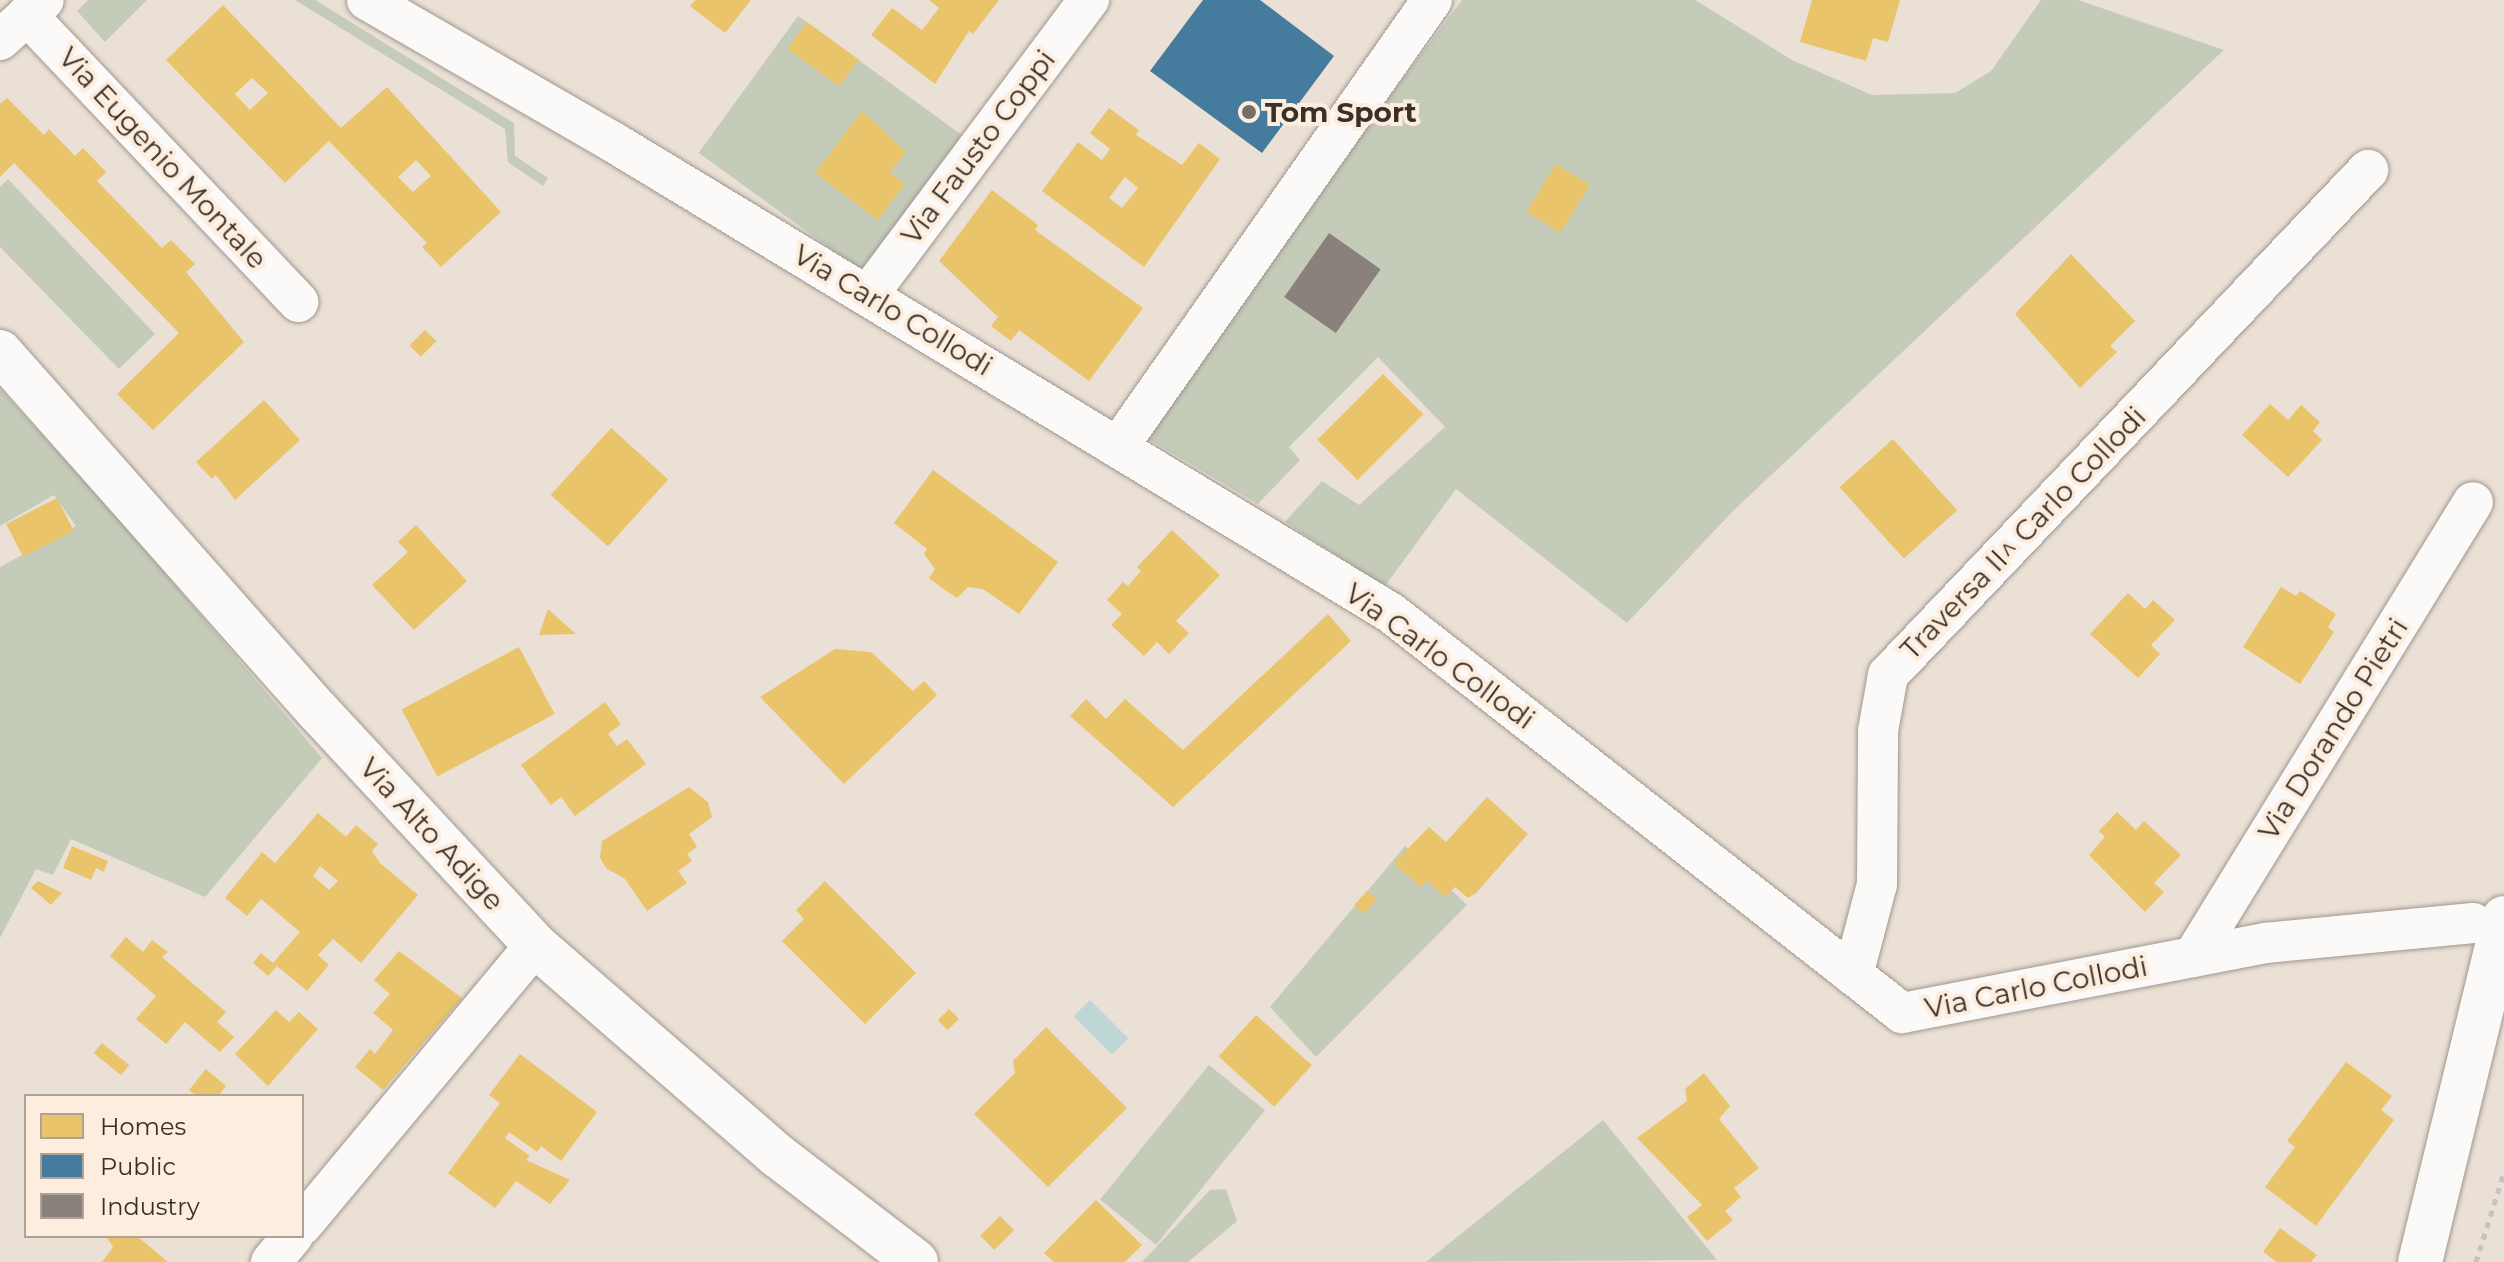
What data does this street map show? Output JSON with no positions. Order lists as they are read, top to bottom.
{
  "streets": {
    "street": [
      "Via Fausto Coppi",
      "Via Eugenio Montale",
      "Via Carlo Collodi",
      "Traversa II^ Carlo Collodi",
      "Via Dorando Pietri",
      "Via Alto Adige"
    ]
  },
  "crossings": [
    ["Via Fausto Coppi", "Via Carlo Collodi"],
    ["Via Carlo Collodi", "Traversa II^ Carlo Collodi"],
    ["Via Carlo Collodi", "Via Dorando Pietri"]
  ],
  "places": ["Tom Sport"],
  "legend": ["Homes", "Public", "Industry"]
}
